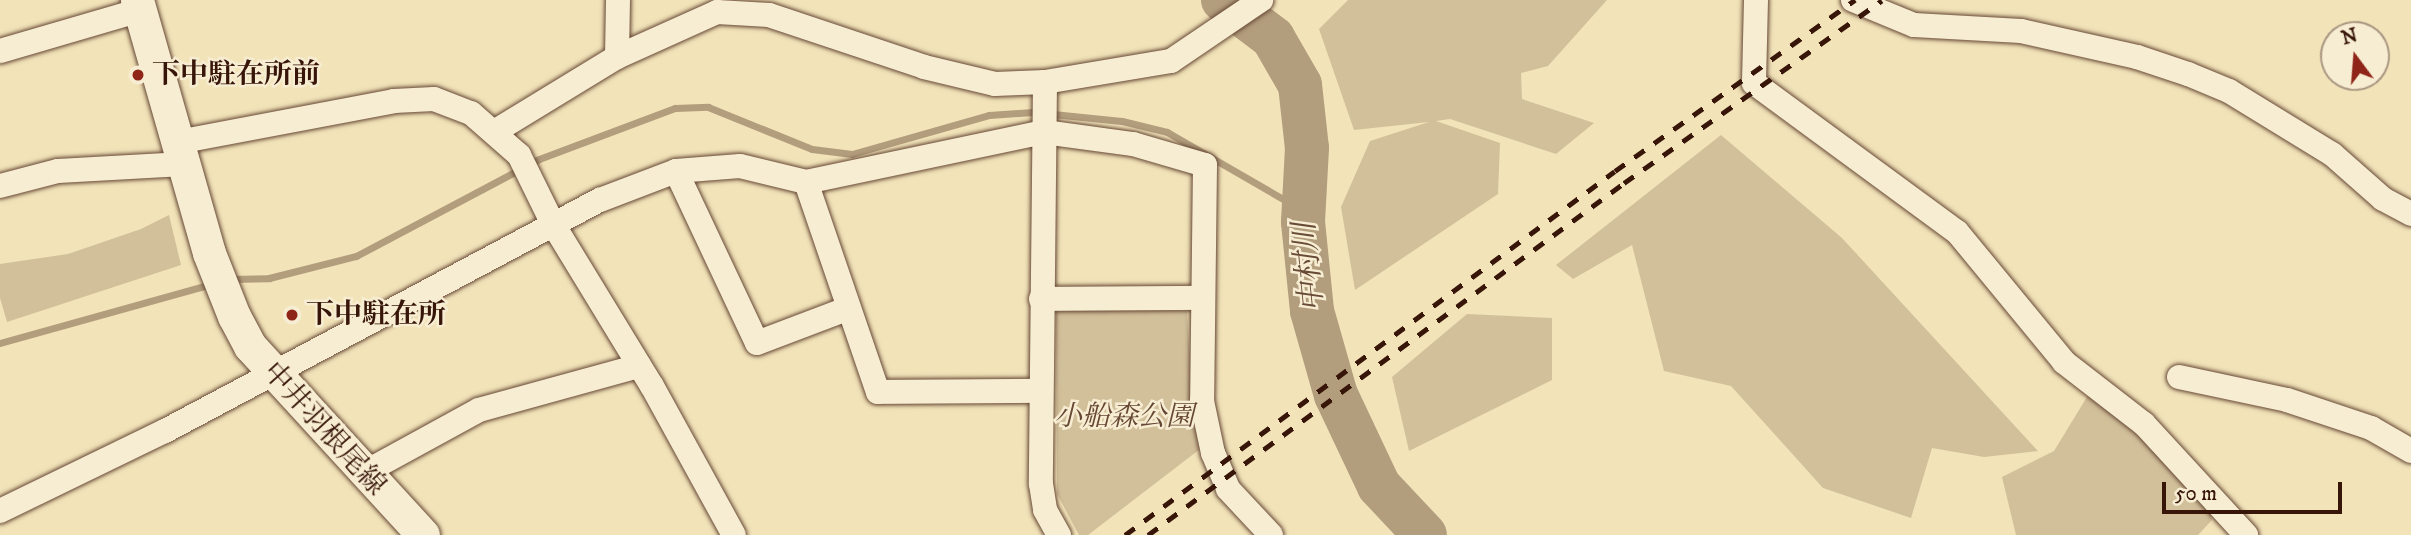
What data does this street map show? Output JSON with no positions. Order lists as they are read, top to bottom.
{
  "streets": {
    "main road": ["中井羽根尾線"]
  },
  "water": ["中村川"],
  "parks": ["小船森公園"],
  "places": ["下中駐在所前", "下中駐在所"],
  "scale_bar": "50 m",
  "north": "top"
}
